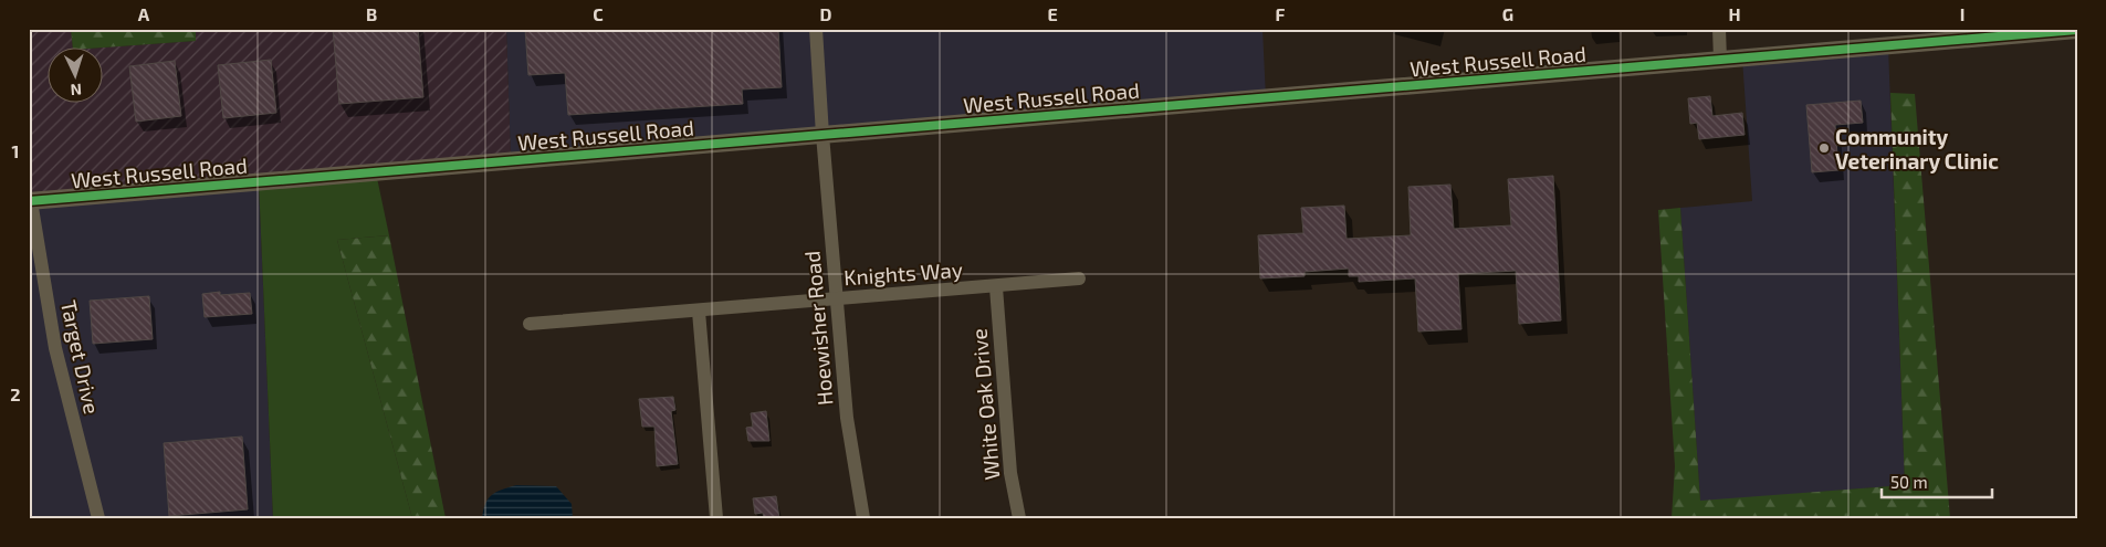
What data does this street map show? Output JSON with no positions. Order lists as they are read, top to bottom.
{
  "streets": {
    "street": [
      "West Russell Road",
      "Knights Way",
      "Hoewisher Road",
      "Target Drive",
      "White Oak Drive"
    ]
  },
  "crossings": [
    ["West Russell Road", "Hoewisher Road"],
    ["West Russell Road", "Target Drive"],
    ["Knights Way", "Hoewisher Road"],
    ["Knights Way", "White Oak Drive"]
  ],
  "places": ["Community Veterinary Clinic"],
  "scale_bar": "50 m",
  "north": "bottom",
  "grid": {
    "columns": [
      "A",
      "B",
      "C",
      "D",
      "E",
      "F",
      "G",
      "H",
      "I"
    ],
    "rows": ["1", "2"]
  }
}
